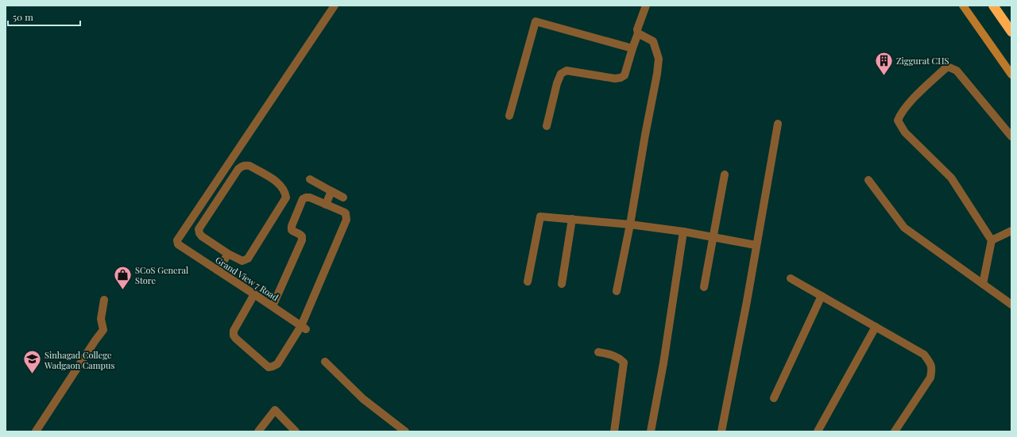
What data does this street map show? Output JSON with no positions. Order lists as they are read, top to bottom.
{
  "streets": {
    "street": ["Grand View 7 Road"]
  },
  "places": {
    "building": ["Ziggurat CHS"],
    "shop": ["SCoS General Store"],
    "school or university": ["Sinhagad College Wadgaon Campus"]
  },
  "scale_bar": "50 m"
}
